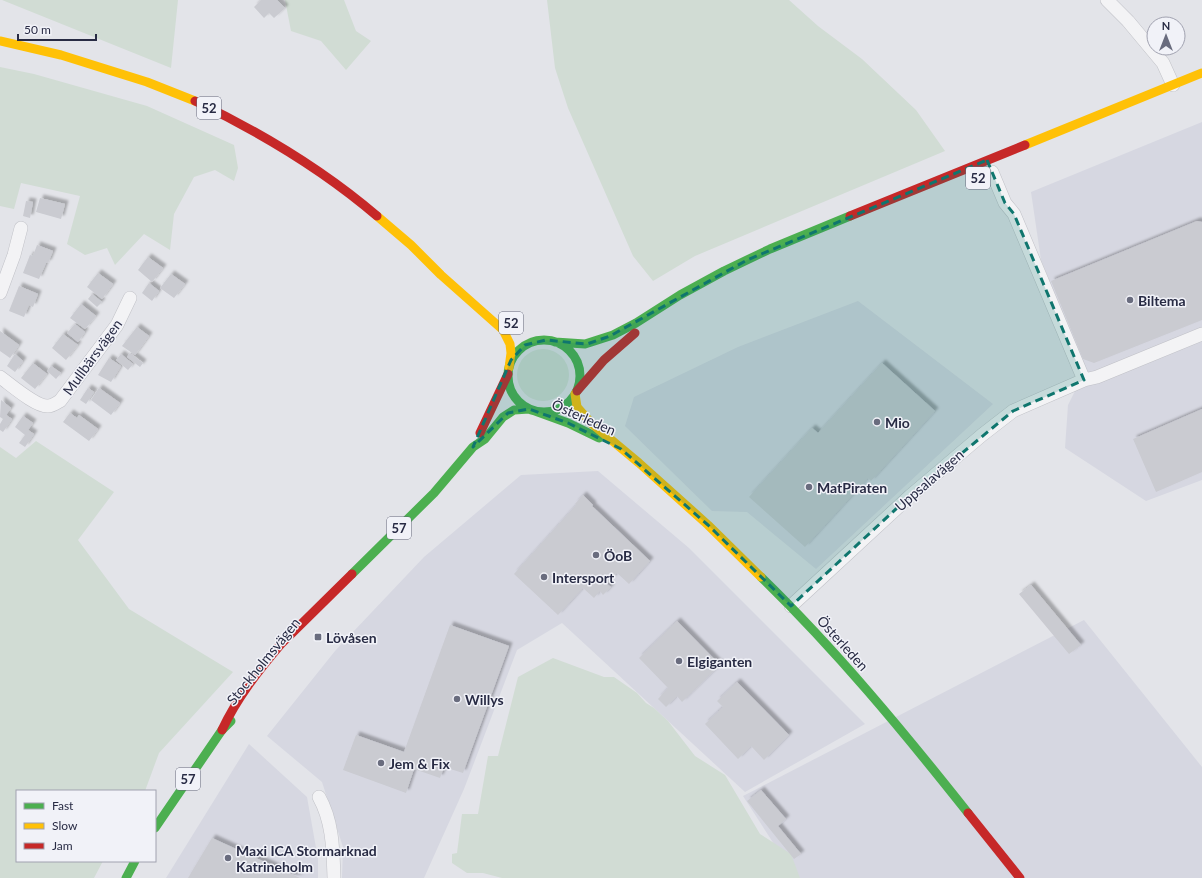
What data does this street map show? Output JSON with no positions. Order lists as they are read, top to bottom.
{
  "streets": {
    "main road": [
      "52",
      "Österleden",
      "57",
      "Stockholmsvägen"
    ],
    "street": ["Mullbärsvägen", "Uppsalavägen"]
  },
  "crossings": [
    ["52", "Österleden"],
    ["52", "Stockholmsvägen"],
    ["Österleden", "Uppsalavägen"],
    ["Österleden", "Stockholmsvägen"]
  ],
  "places": {
    "other": [
      "Biltema",
      "Mio",
      "MatPiraten",
      "ÖoB",
      "Intersport",
      "Elgiganten",
      "Willys",
      "Jem & Fix",
      "Maxi ICA Stormarknad Katrineholm"
    ],
    "transit": ["Lövåsen"]
  },
  "legend": ["Fast", "Slow", "Jam"],
  "scale_bar": "50 m",
  "north": "top"
}
